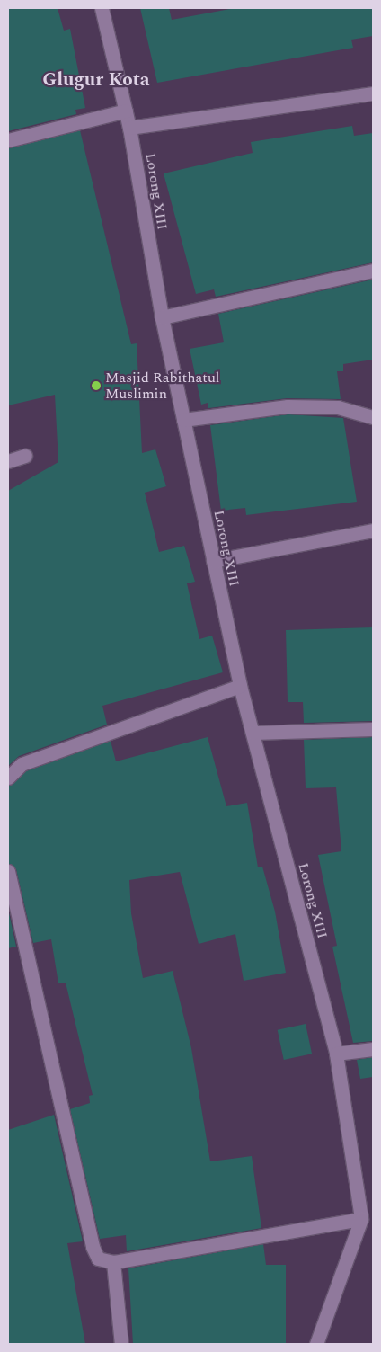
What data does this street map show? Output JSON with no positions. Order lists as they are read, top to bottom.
{
  "streets": {
    "street": ["Lorong XIII"]
  },
  "districts": ["Glugur Kota"],
  "places": ["Masjid Rabithatul Muslimin"]
}
